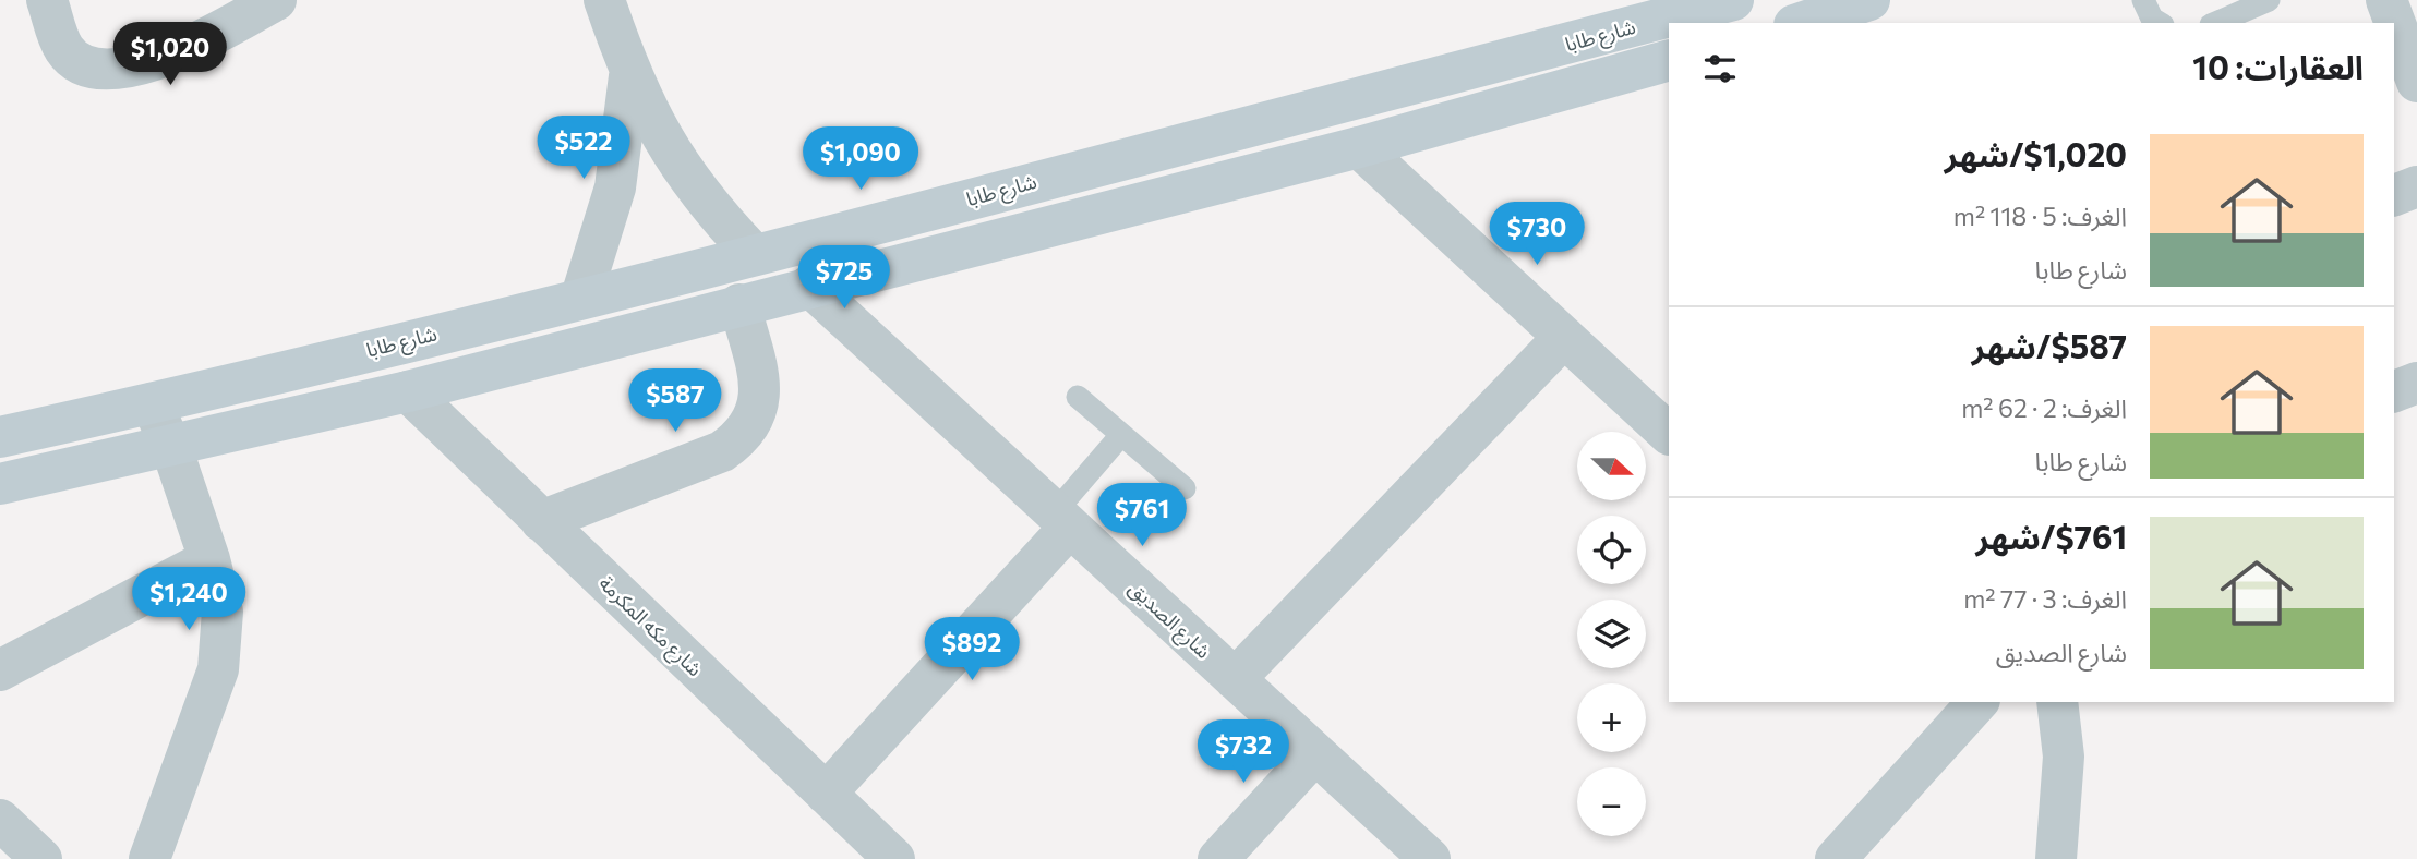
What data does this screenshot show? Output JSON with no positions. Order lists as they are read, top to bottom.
{
  "streets": {
    "street": ["شارع طابا", "شارع الصديق", "شارع مكه المكرمة"]
  },
  "north": "right",
  "page": {
    "price": [
      "$1,020",
      "$522",
      "$1,090",
      "$730",
      "$725",
      "$587",
      "$761",
      "$1,240",
      "$892",
      "$732"
    ],
    "heading": "العقارات: 10",
    "list": [
      {
        "name": "$1,020/شهر",
        "note": "الغرف: 5 · 118 m² · شارع طابا"
      },
      {
        "name": "$587/شهر",
        "note": "الغرف: 2 · 62 m² · شارع طابا"
      },
      {
        "name": "$761/شهر",
        "note": "الغرف: 3 · 77 m² · شارع الصديق"
      }
    ],
    "map_buttons": ["+", "−"]
  }
}
